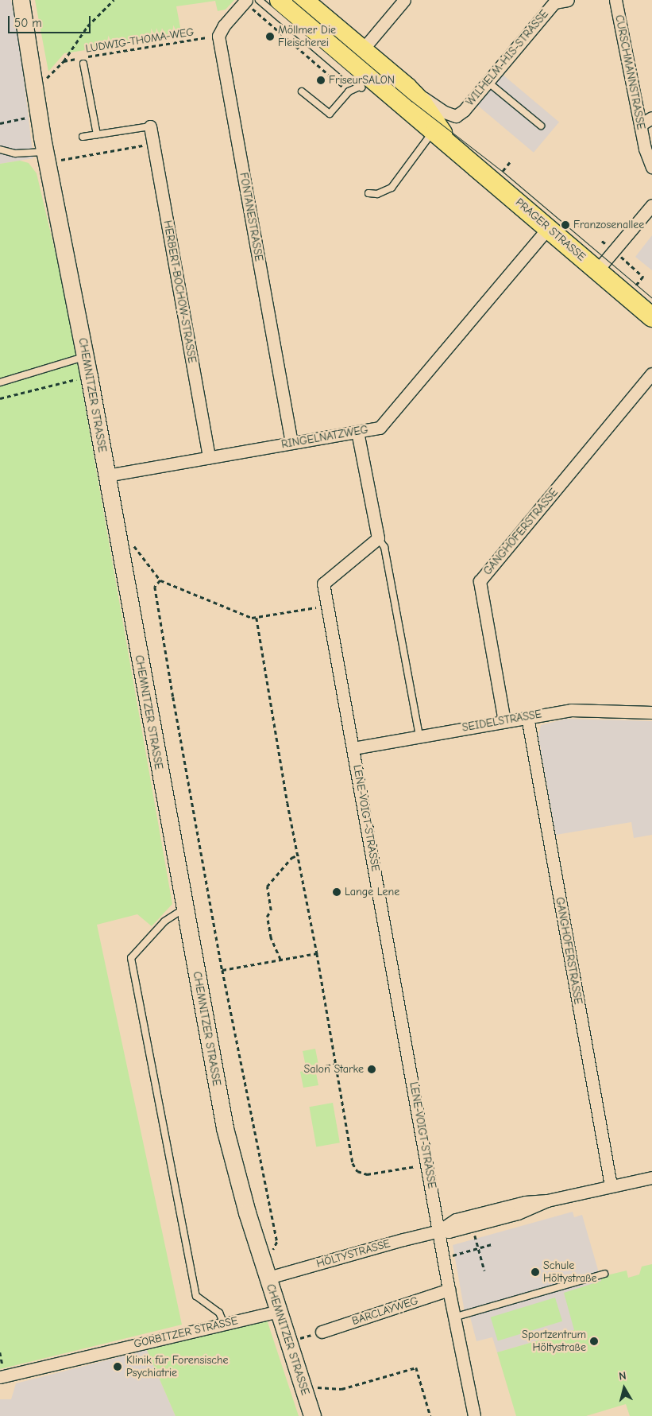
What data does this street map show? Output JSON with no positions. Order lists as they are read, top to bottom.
{
  "streets": {
    "main road": ["PRAGER STRASSE", "CHEMNITZER STRASSE"],
    "street": [
      "WILHELM-HIS-STRASSE",
      "CURSCHMANNSTRASSE",
      "FONTANESTRASSE",
      "HERBERT-BOCHOW-STRASSE",
      "RINGELNATZWEG",
      "GANGHOFERSTRASSE",
      "SEIDELSTRASSE",
      "LENE-VOIGT-STRASSE",
      "HÖLTYSTRASSE",
      "BARCLAYWEG",
      "GORBITZER STRASSE"
    ],
    "path": ["LUDWIG-THOMA-WEG"]
  },
  "crossings": [
    ["LUDWIG-THOMA-WEG", "FONTANESTRASSE"],
    ["WILHELM-HIS-STRASSE", "PRAGER STRASSE"],
    ["FONTANESTRASSE", "RINGELNATZWEG"],
    ["PRAGER STRASSE", "RINGELNATZWEG"],
    ["HERBERT-BOCHOW-STRASSE", "RINGELNATZWEG"],
    ["CHEMNITZER STRASSE", "RINGELNATZWEG"],
    ["CHEMNITZER STRASSE", "HÖLTYSTRASSE"],
    ["CHEMNITZER STRASSE", "GORBITZER STRASSE"],
    ["GANGHOFERSTRASSE", "SEIDELSTRASSE"],
    ["GANGHOFERSTRASSE", "HÖLTYSTRASSE"],
    ["SEIDELSTRASSE", "LENE-VOIGT-STRASSE"],
    ["LENE-VOIGT-STRASSE", "HÖLTYSTRASSE"]
  ],
  "places": [
    "Möllmer Die Fleischerei",
    "FriseurSALON",
    "Franzosenallee",
    "Lange Lene",
    "Salon Starke",
    "Schule Höltystraße",
    "Sportzentrum Höltystraße",
    "Klinik für Forensische Psychiatrie"
  ],
  "scale_bar": "50 m",
  "north": "top"
}
